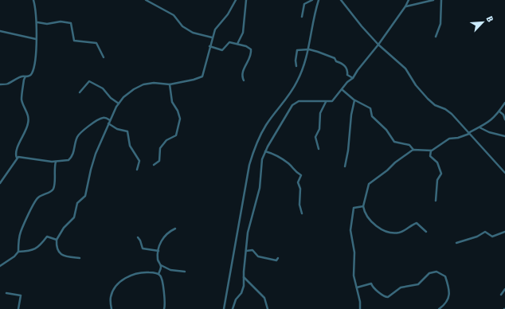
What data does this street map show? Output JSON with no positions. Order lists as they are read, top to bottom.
{
  "north": "top right"
}
